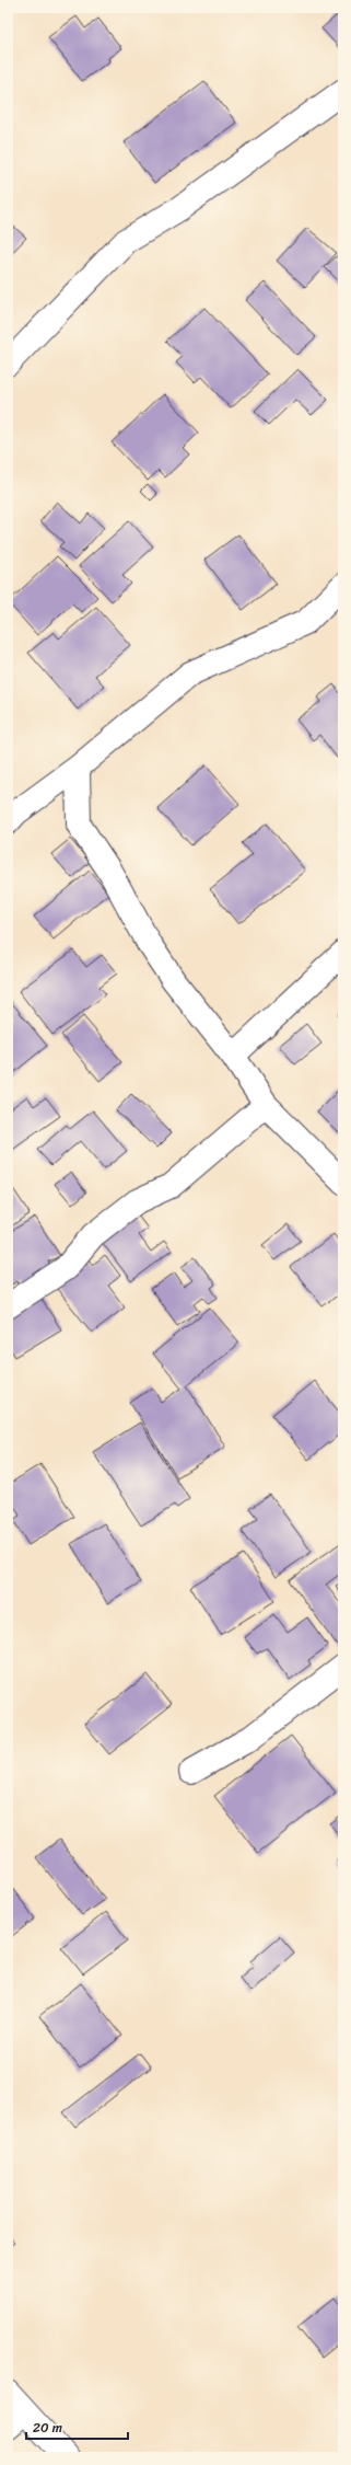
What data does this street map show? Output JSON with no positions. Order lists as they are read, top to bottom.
{
  "scale_bar": "20 m"
}
